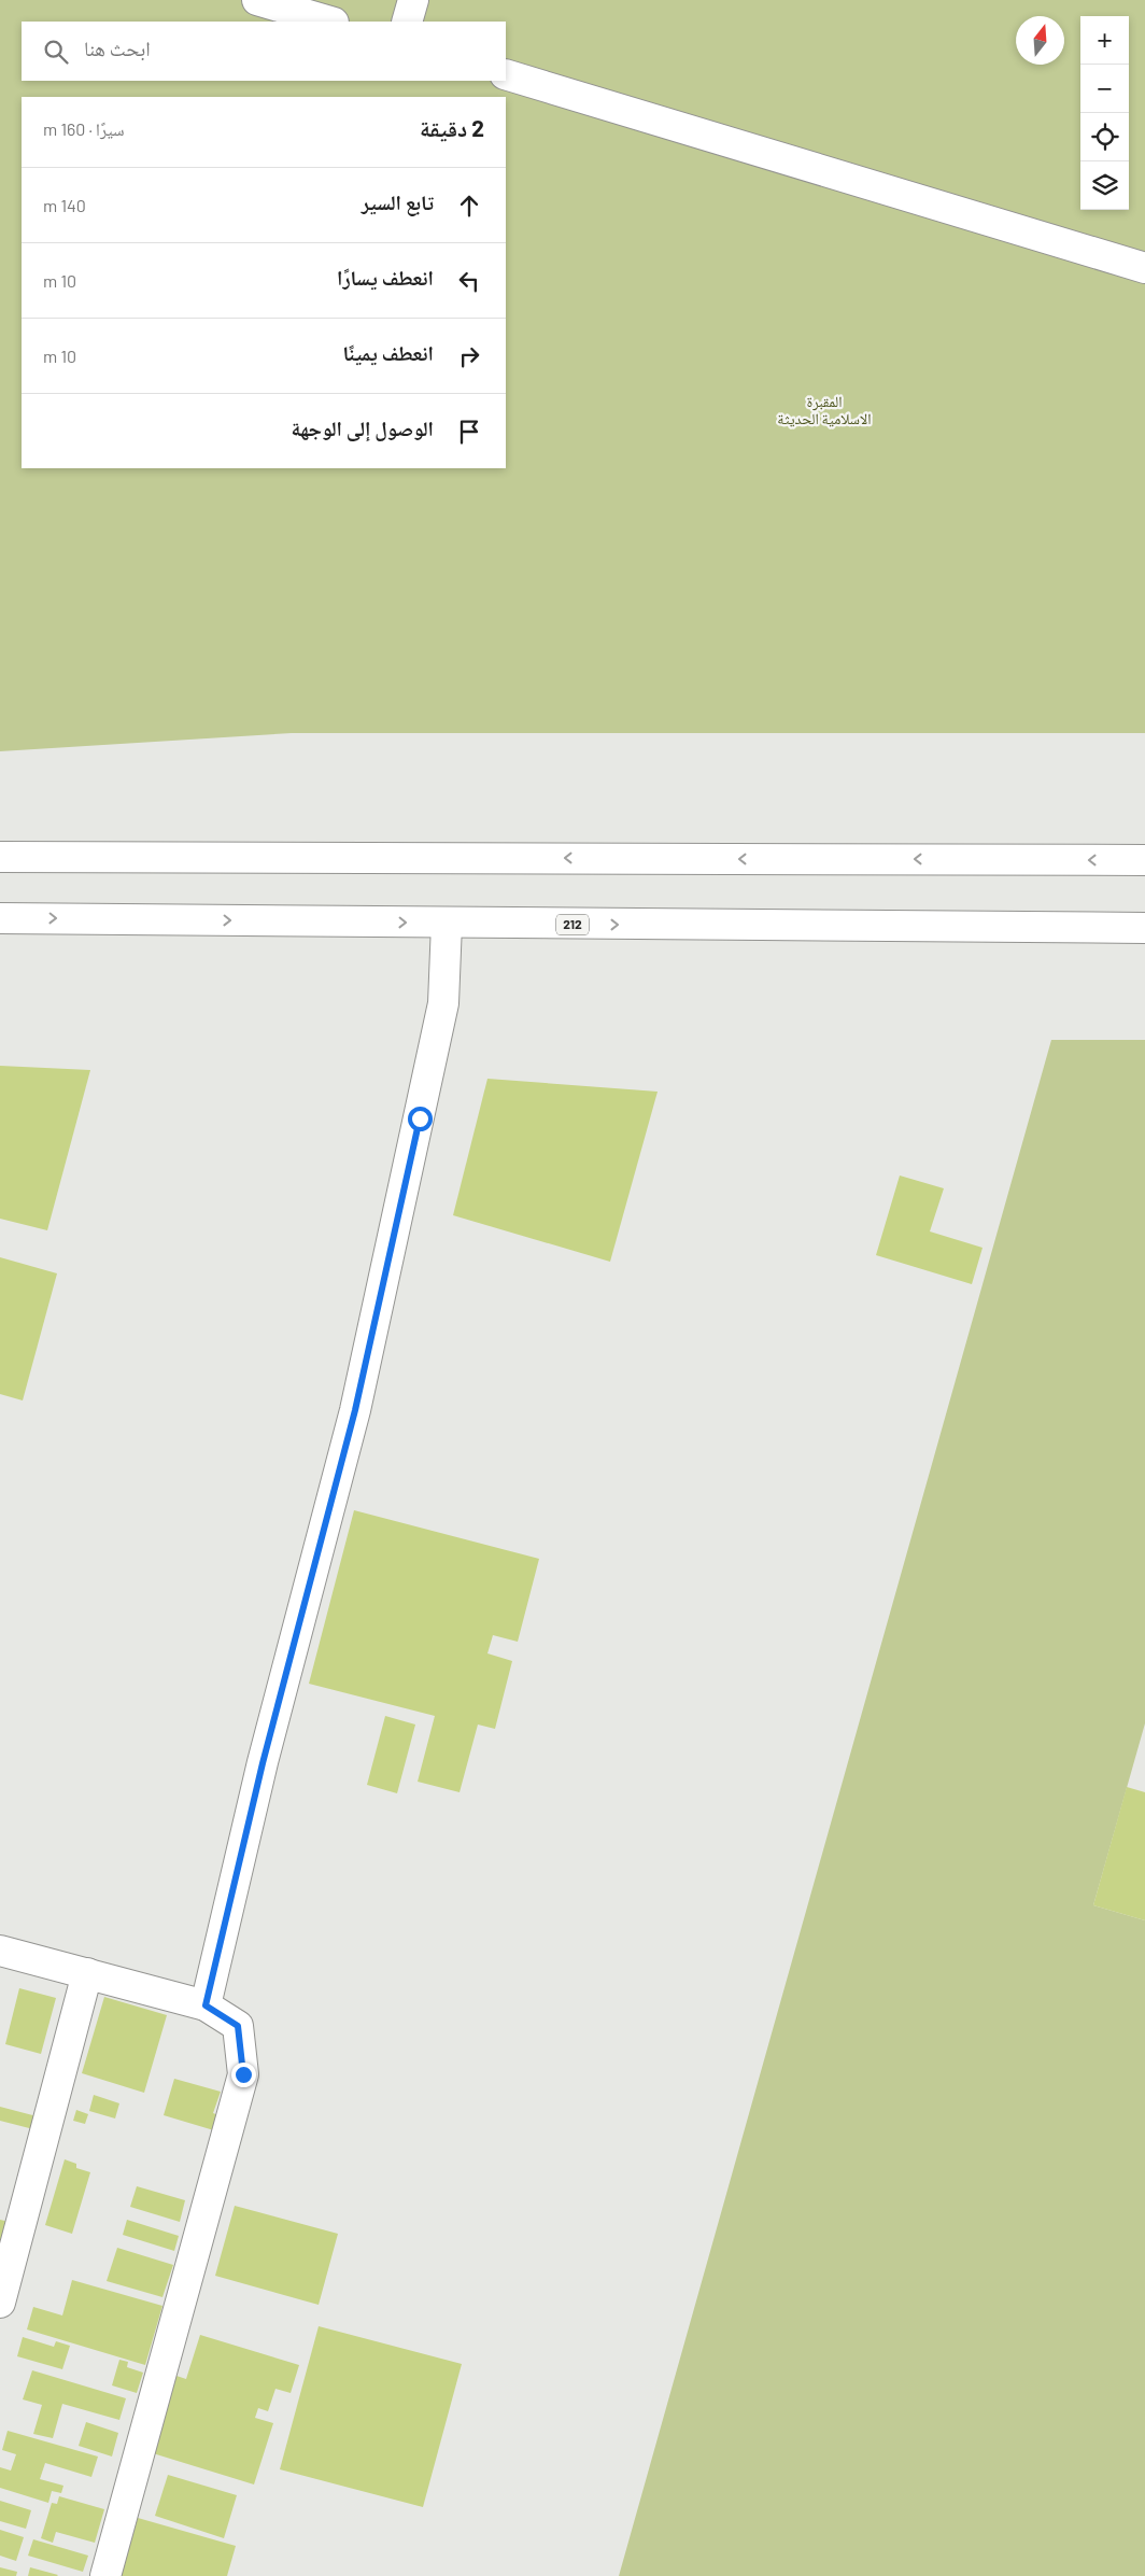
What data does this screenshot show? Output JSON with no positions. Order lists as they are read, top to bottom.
{
  "streets": {
    "main road": ["212"]
  },
  "parks": ["المقبرة الاسلامية الحديثة"],
  "north": "top",
  "page": {
    "map_buttons": ["+", "−"],
    "search": "ابحث هنا",
    "heading": ["2 دقيقة", "سيرًا · 160 m"],
    "list": [
      ["تابع السير", "140 m"],
      ["انعطف يسارًا", "10 m"],
      ["انعطف يمينًا", "10 m"],
      "الوصول إلى الوجهة"
    ]
  }
}
